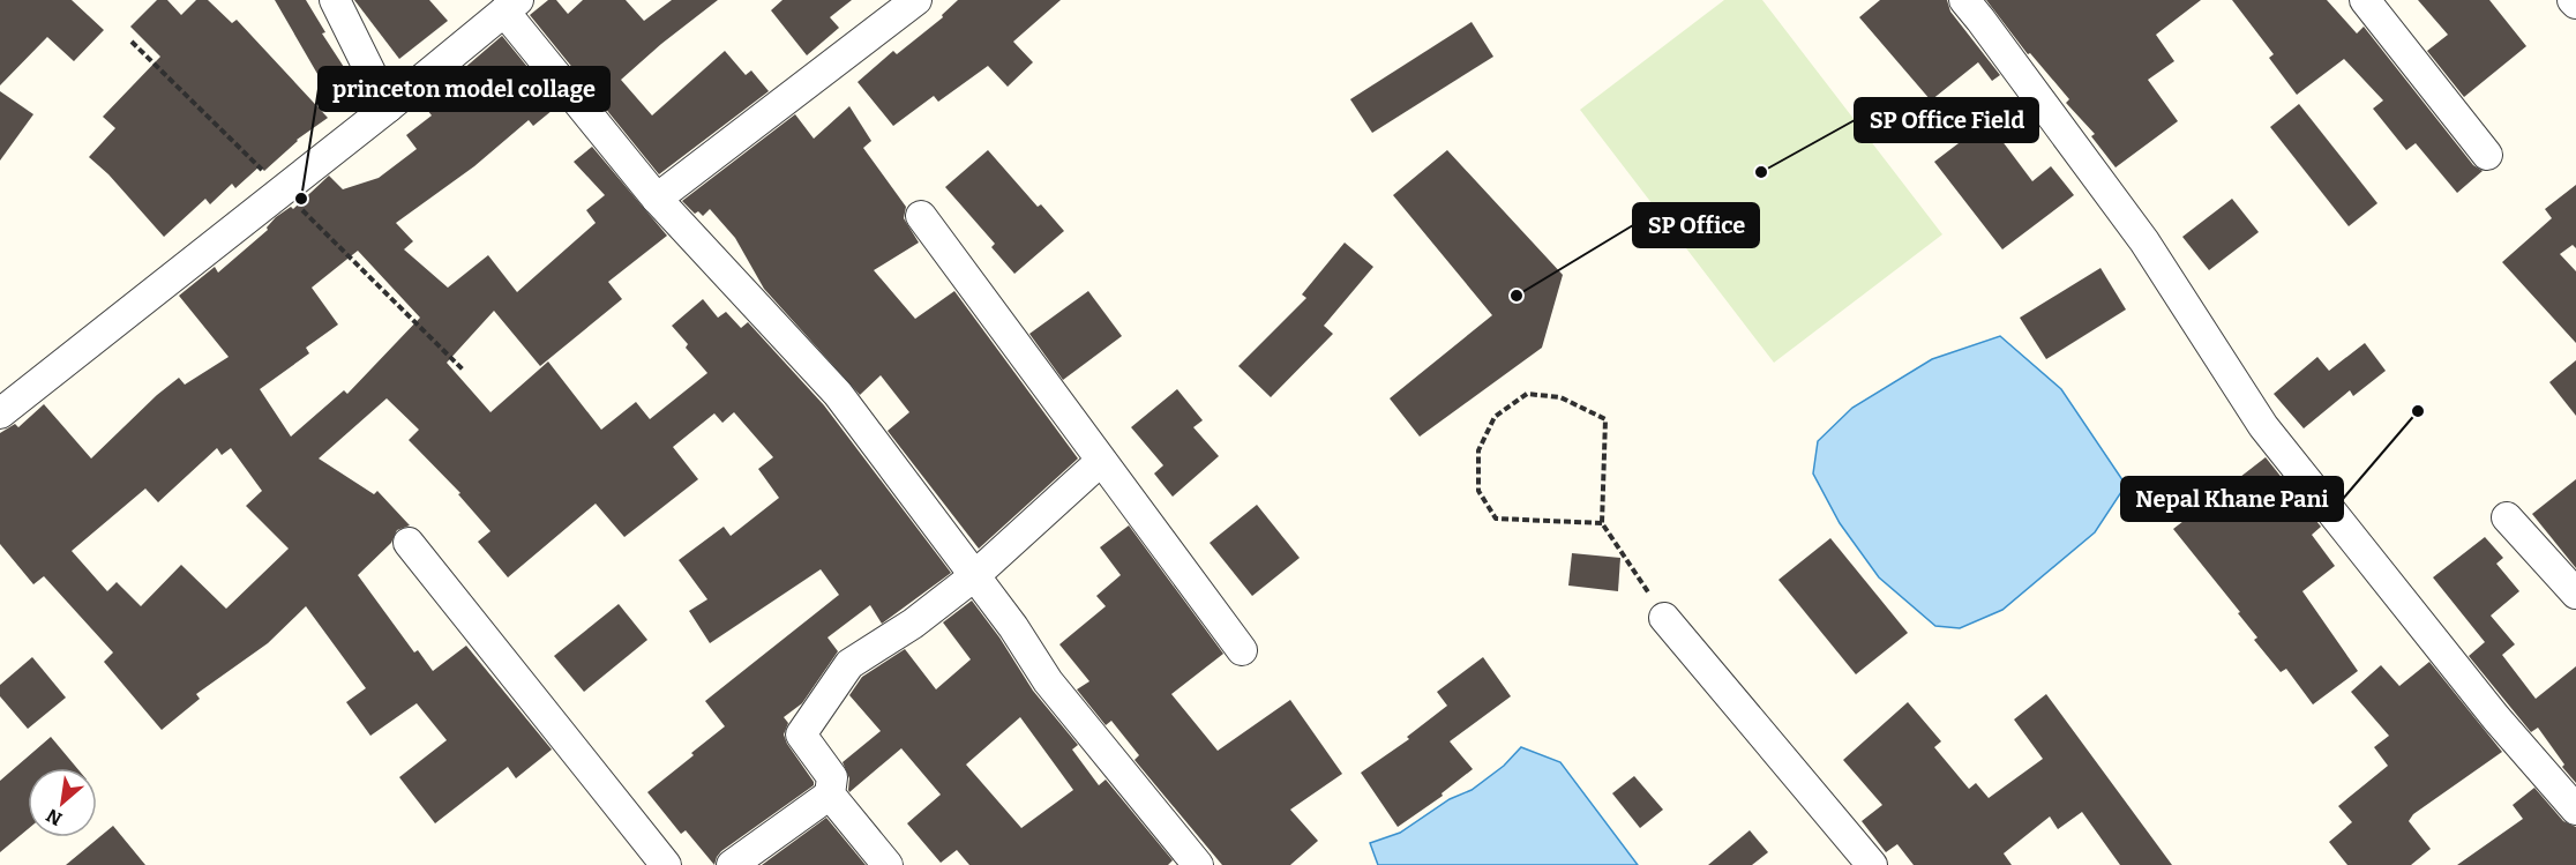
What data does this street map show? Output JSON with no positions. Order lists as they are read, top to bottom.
{
  "places": [
    "SP Office Field",
    "princeton model collage",
    "SP Office",
    "Nepal Khane Pani"
  ],
  "north": "bottom left"
}
